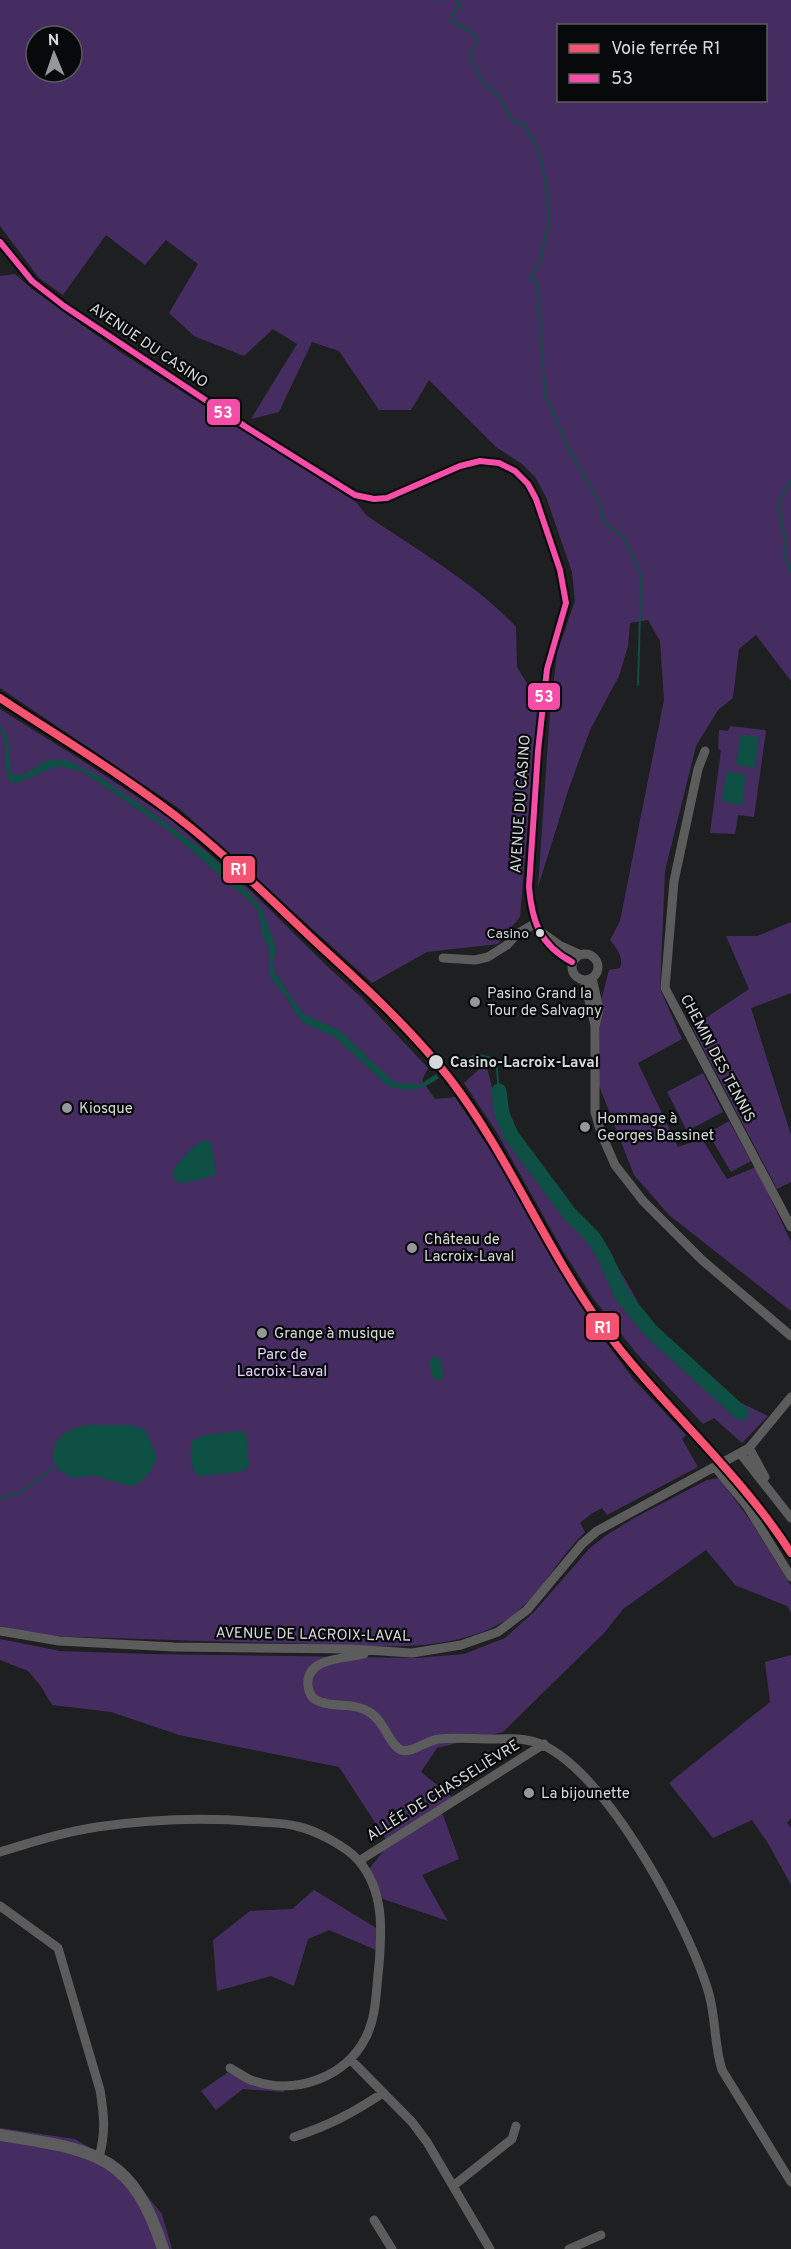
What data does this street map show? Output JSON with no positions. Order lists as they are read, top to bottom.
{
  "streets": {
    "street": [
      "AVENUE DU CASINO",
      "CHEMIN DES TENNIS",
      "AVENUE DE LACROIX-LAVAL",
      "ALLÉE DE CHASSELIÈVRE"
    ]
  },
  "parks": ["Parc de Lacroix-Laval"],
  "places": [
    "Casino",
    "Pasino Grand la Tour de Salvagny",
    "Casino-Lacroix-Laval",
    "Kiosque",
    "Hommage à Georges Bassinet",
    "Château de Lacroix-Laval",
    "Grange à musique",
    "La bijounette"
  ],
  "lines": ["transit line 53", "rail line R1"],
  "legend": ["Voie ferrée R1", "53"],
  "north": "top"
}
